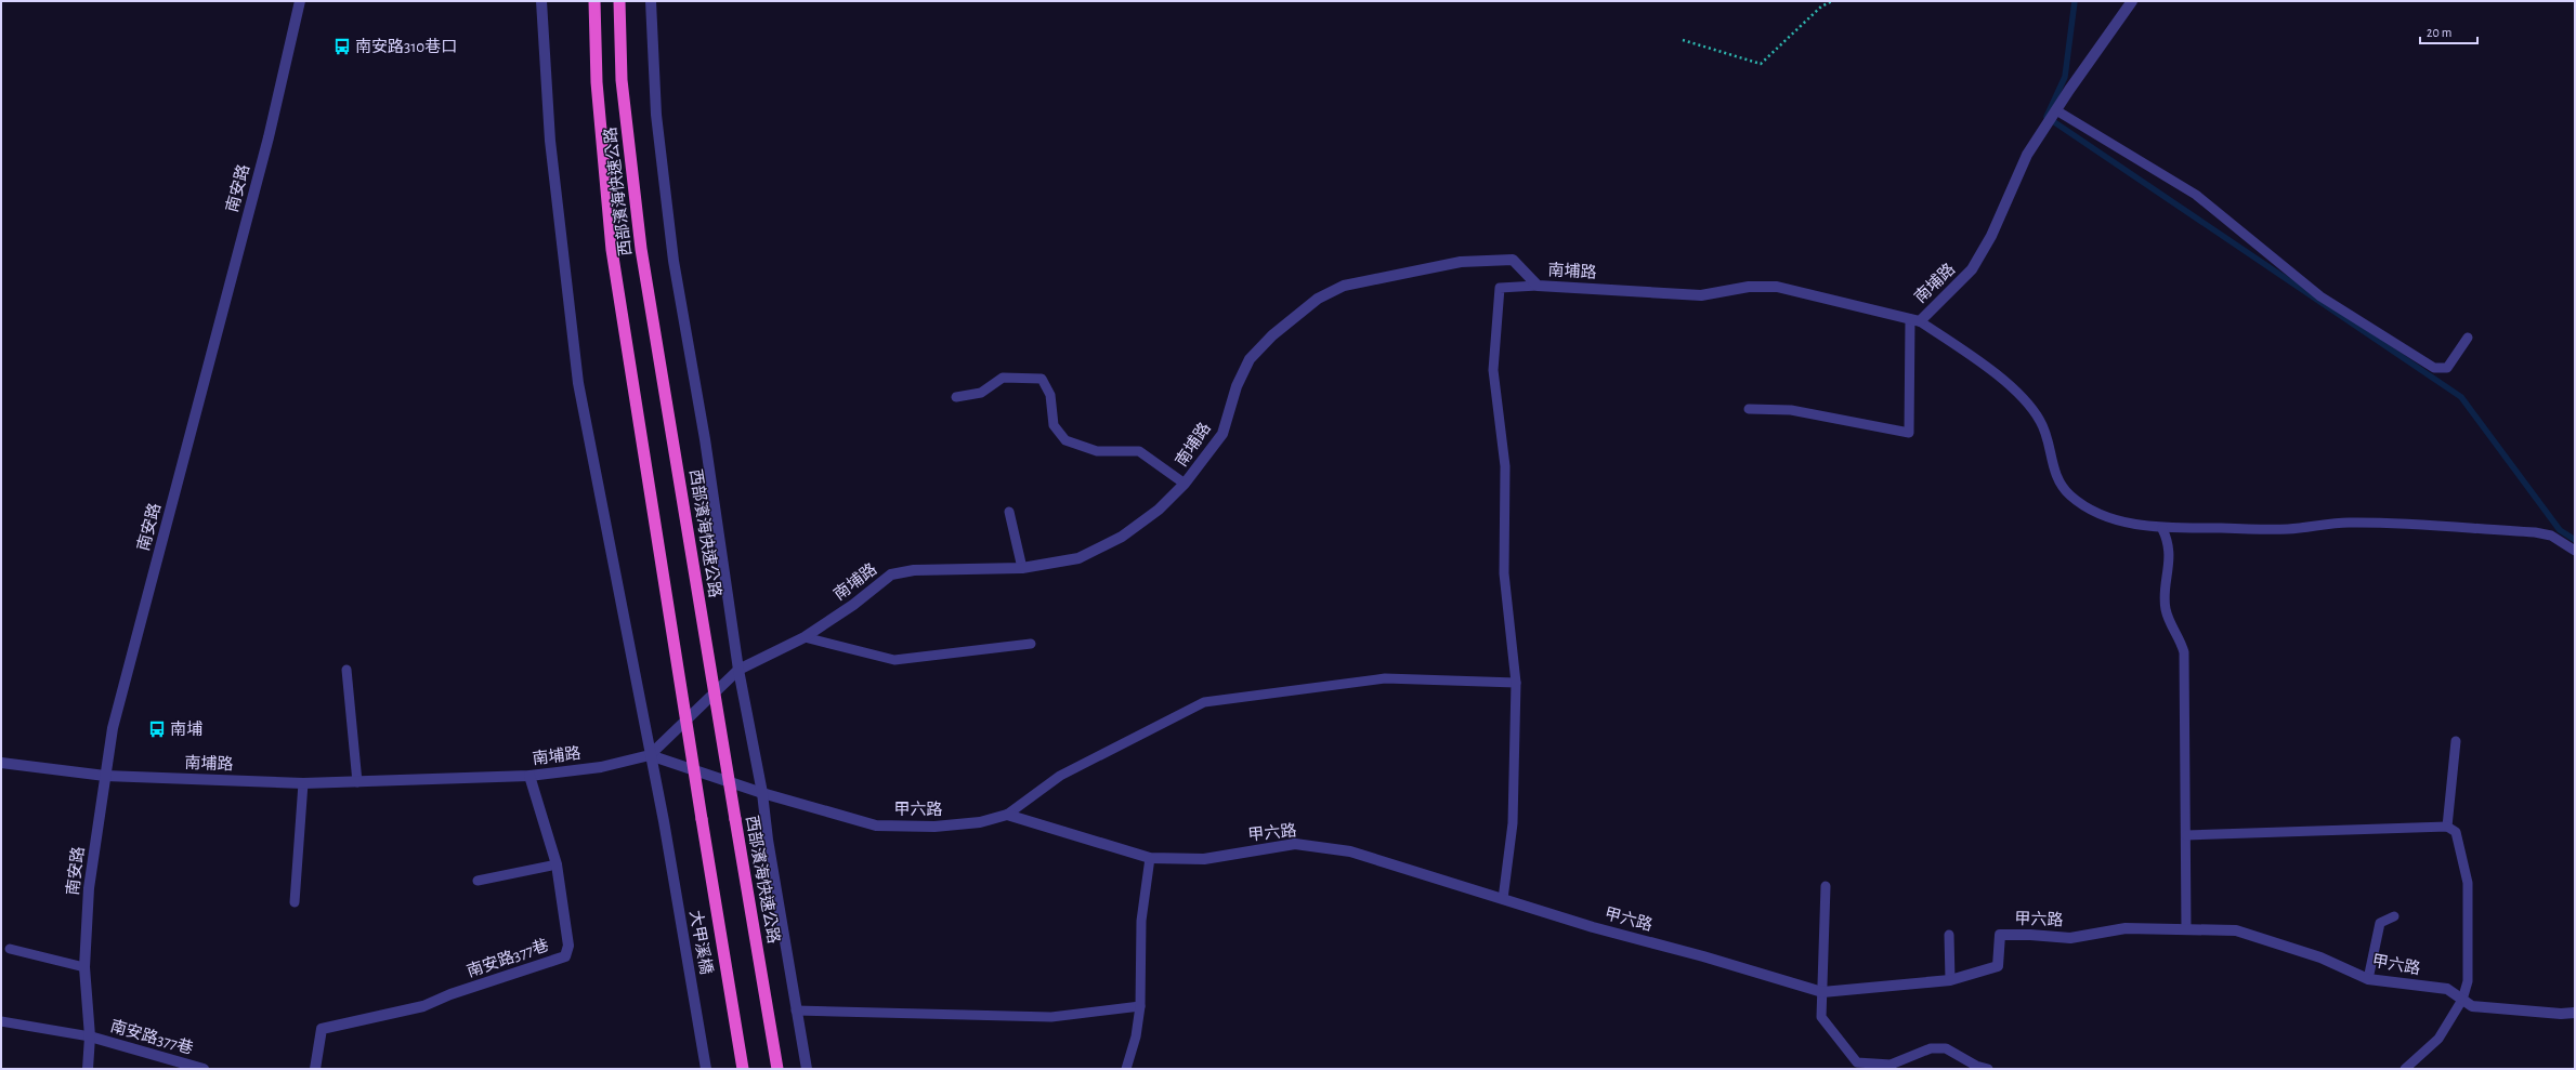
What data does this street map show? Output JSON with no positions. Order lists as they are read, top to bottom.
{
  "streets": {
    "highway": ["西部濱海快速公路"],
    "street": [
      "南安路",
      "南埔路",
      "甲六路",
      "大甲溪橋",
      "南安路377巷"
    ]
  },
  "crossings": [
    ["南安路", "南埔路"],
    ["南安路", "南安路377巷"],
    ["南埔路", "甲六路"],
    ["南埔路", "大甲溪橋"],
    ["南埔路", "南安路377巷"],
    ["甲六路", "大甲溪橋"]
  ],
  "places": {
    "bus stop": ["南安路310巷口", "南埔"]
  },
  "scale_bar": "20 m"
}
